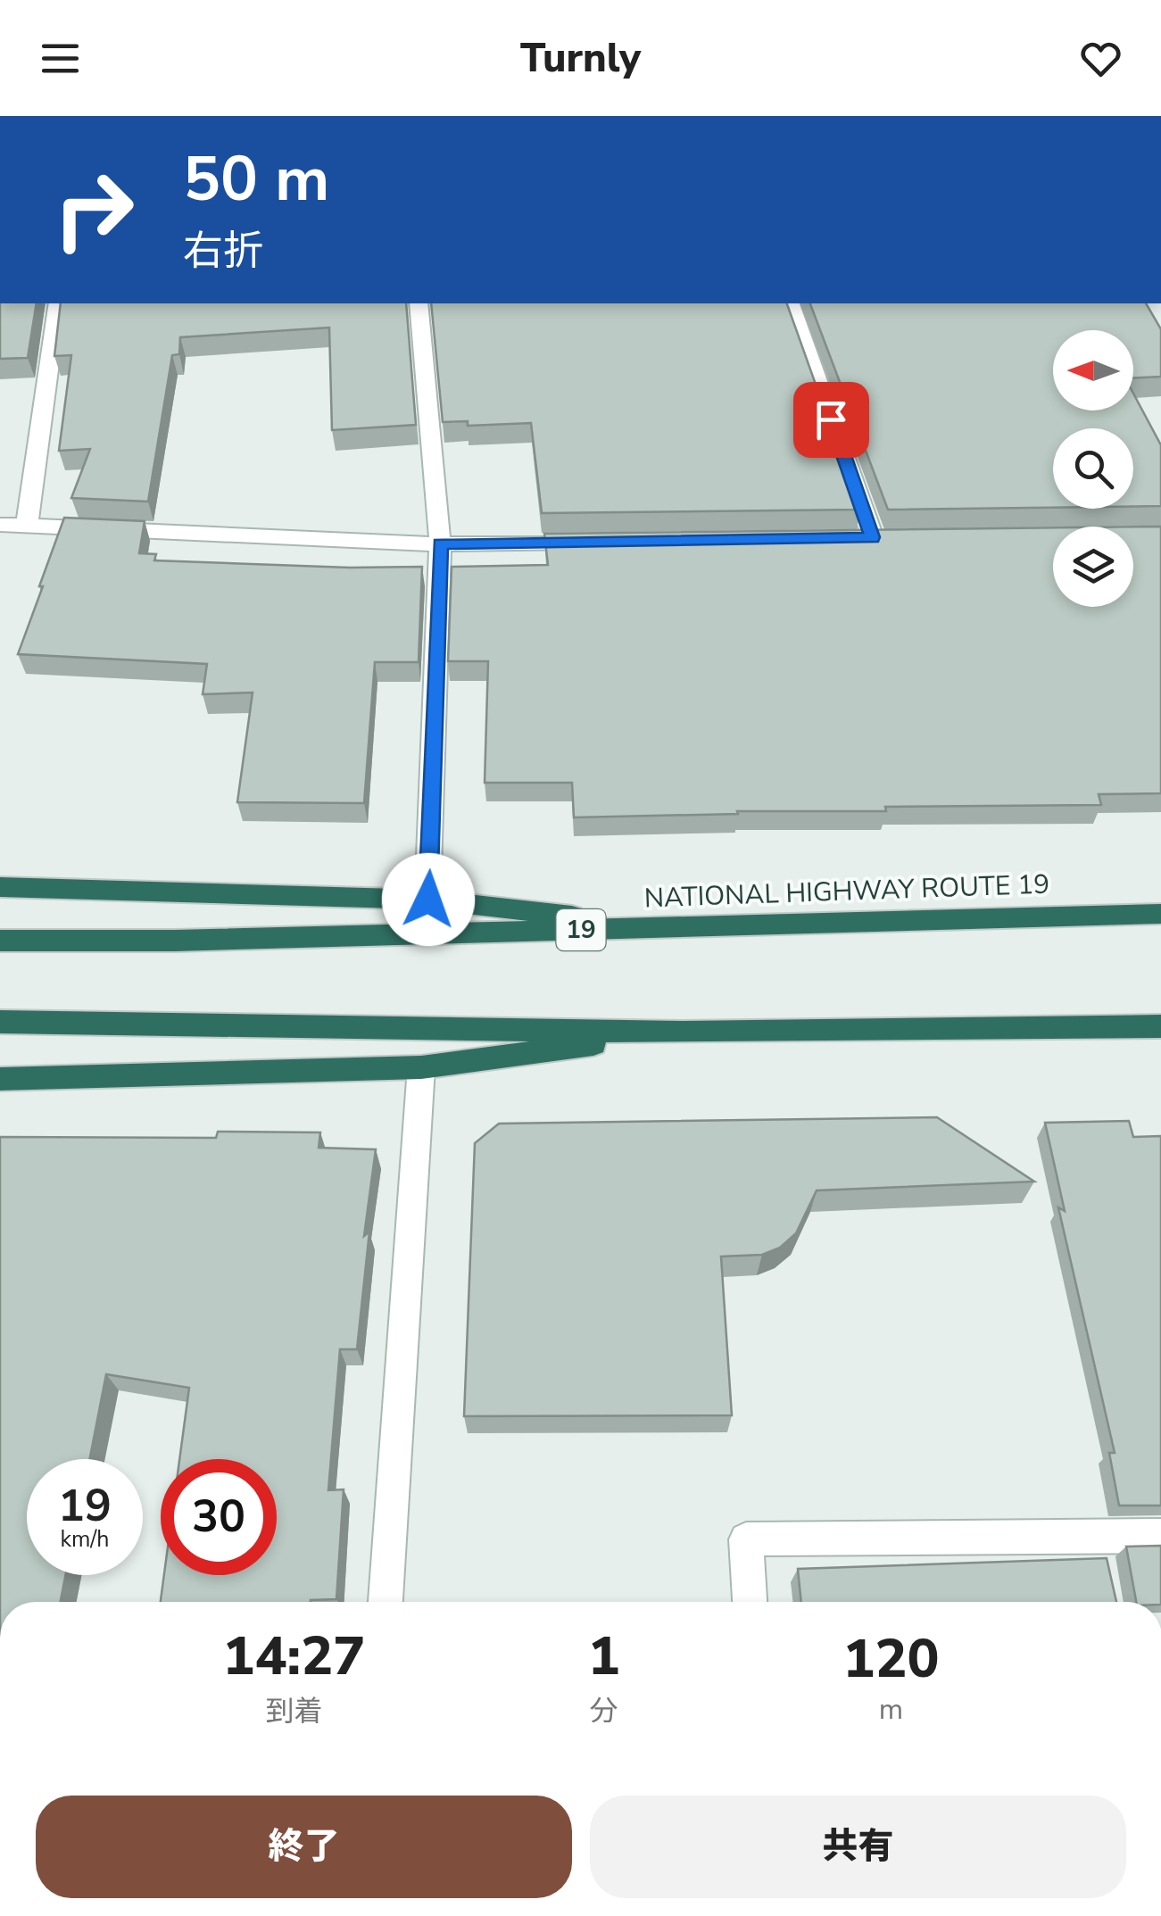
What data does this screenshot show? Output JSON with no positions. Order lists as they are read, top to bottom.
{
  "streets": {
    "highway": ["NATIONAL HIGHWAY ROUTE 19", "19"]
  },
  "north": "left",
  "page": {
    "header": "Turnly",
    "turn": ["50 m", "右折"],
    "speed": "19 km/h",
    "limit": "30",
    "eta": [
      "14:27",
      "到着",
      "1",
      "分",
      "120",
      "m"
    ],
    "buttons": ["終了", "共有"]
  }
}
